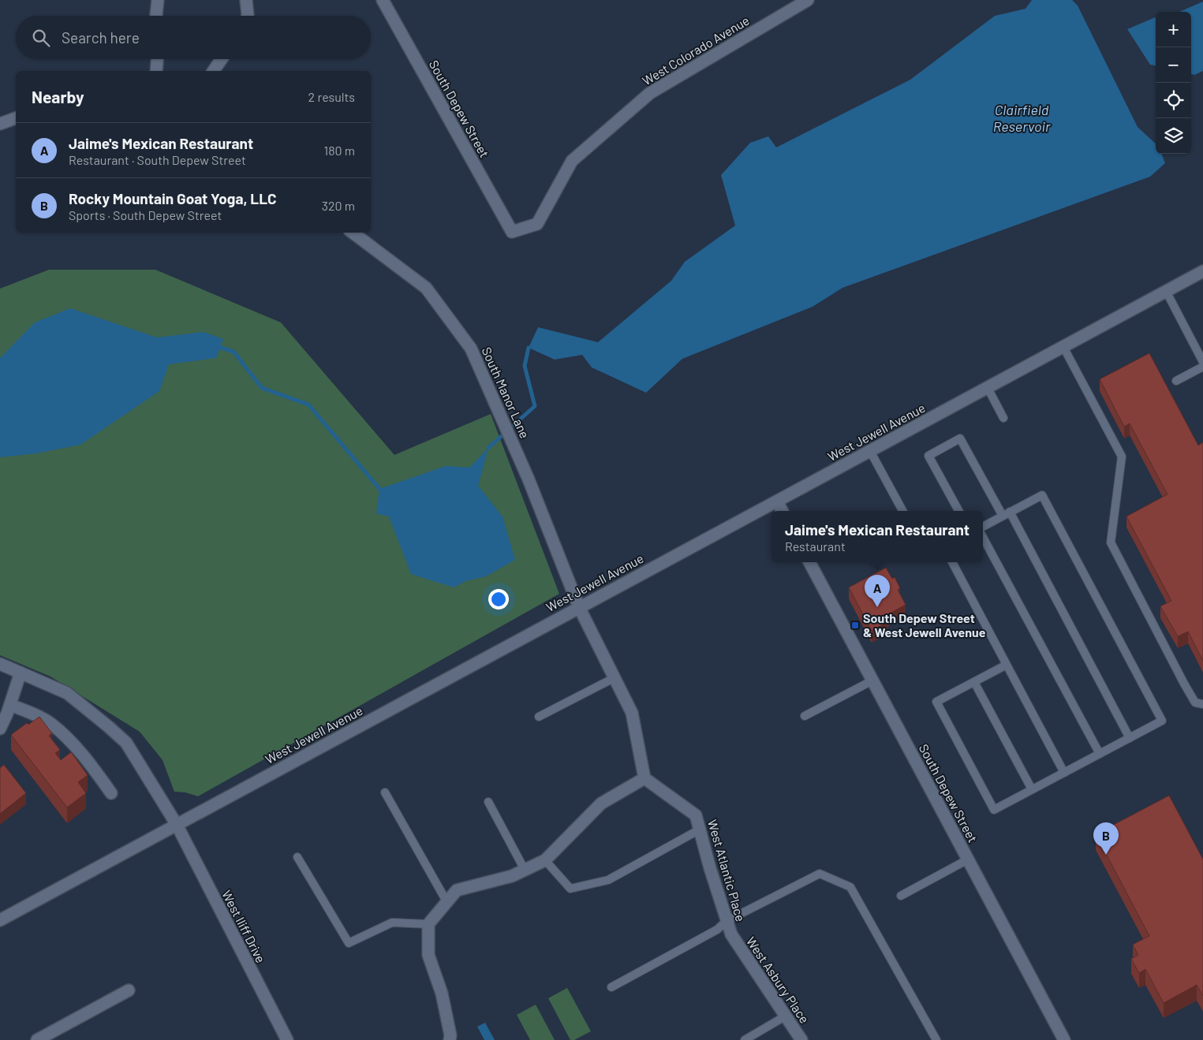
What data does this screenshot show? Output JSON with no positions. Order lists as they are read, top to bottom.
{
  "streets": {
    "street": [
      "West Colorado Avenue",
      "South Depew Street",
      "South Manor Lane",
      "West Jewell Avenue",
      "West Atlantic Place",
      "West Iliff Drive",
      "West Asbury Place"
    ]
  },
  "crossings": [
    ["West Colorado Avenue", "South Depew Street"],
    ["South Manor Lane", "West Jewell Avenue"],
    ["South Manor Lane", "West Atlantic Place"],
    ["West Jewell Avenue", "West Iliff Drive"],
    ["West Atlantic Place", "West Asbury Place"]
  ],
  "water": ["Clairfield Reservoir"],
  "places": {
    "transit": ["South Depew Street & West Jewell Avenue"]
  },
  "page": {
    "map_buttons": ["+", "−"],
    "search": "Search here",
    "heading": ["Nearby", "2 results"],
    "list": [
      {
        "mark": "A",
        "name": "Jaime's Mexican Restaurant",
        "note": "Restaurant · South Depew Street",
        "value": "180 m"
      },
      {
        "mark": "B",
        "name": "Rocky Mountain Goat Yoga, LLC",
        "note": "Sports · South Depew Street",
        "value": "320 m"
      }
    ],
    "popup": ["Jaime's Mexican Restaurant", "Restaurant"],
    "pins": ["A", "B"]
  }
}
